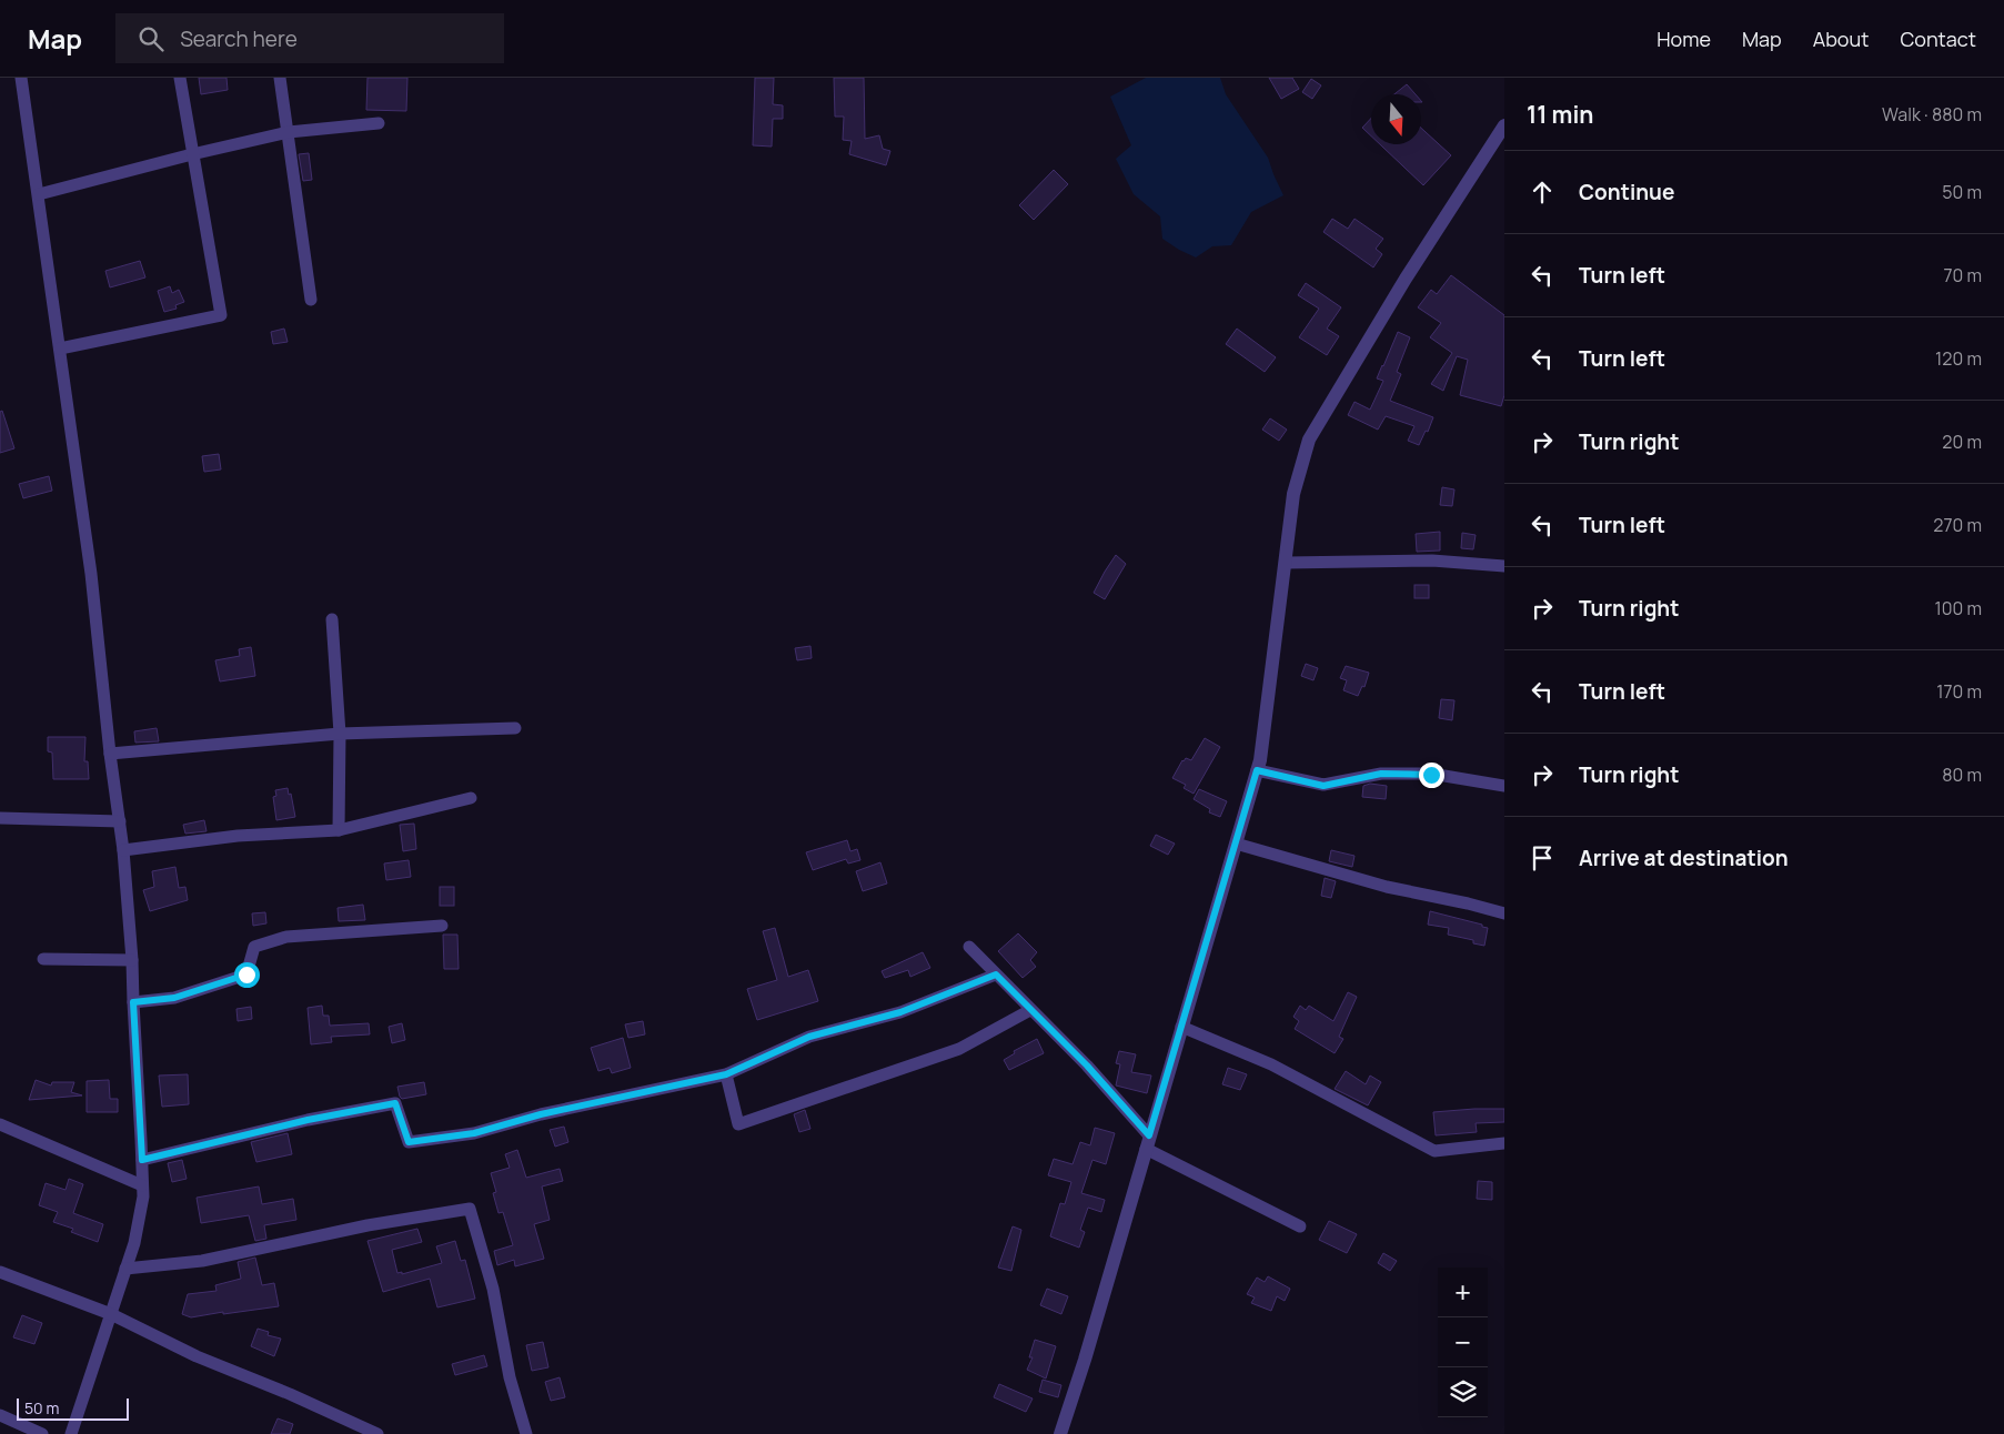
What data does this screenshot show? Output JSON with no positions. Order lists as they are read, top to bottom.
{
  "scale_bar": "50 m",
  "north": "bottom",
  "page": {
    "header": "Map",
    "search": "Search here",
    "nav": [
      "Home",
      "Map",
      "About",
      "Contact"
    ],
    "heading": ["11 min", "Walk · 880 m"],
    "list": [
      ["Continue", "50 m"],
      ["Turn left", "70 m"],
      ["Turn left", "120 m"],
      ["Turn right", "20 m"],
      ["Turn left", "270 m"],
      ["Turn right", "100 m"],
      ["Turn left", "170 m"],
      ["Turn right", "80 m"],
      "Arrive at destination"
    ],
    "map_buttons": ["+", "−"],
    "scale": "50 m"
  }
}
